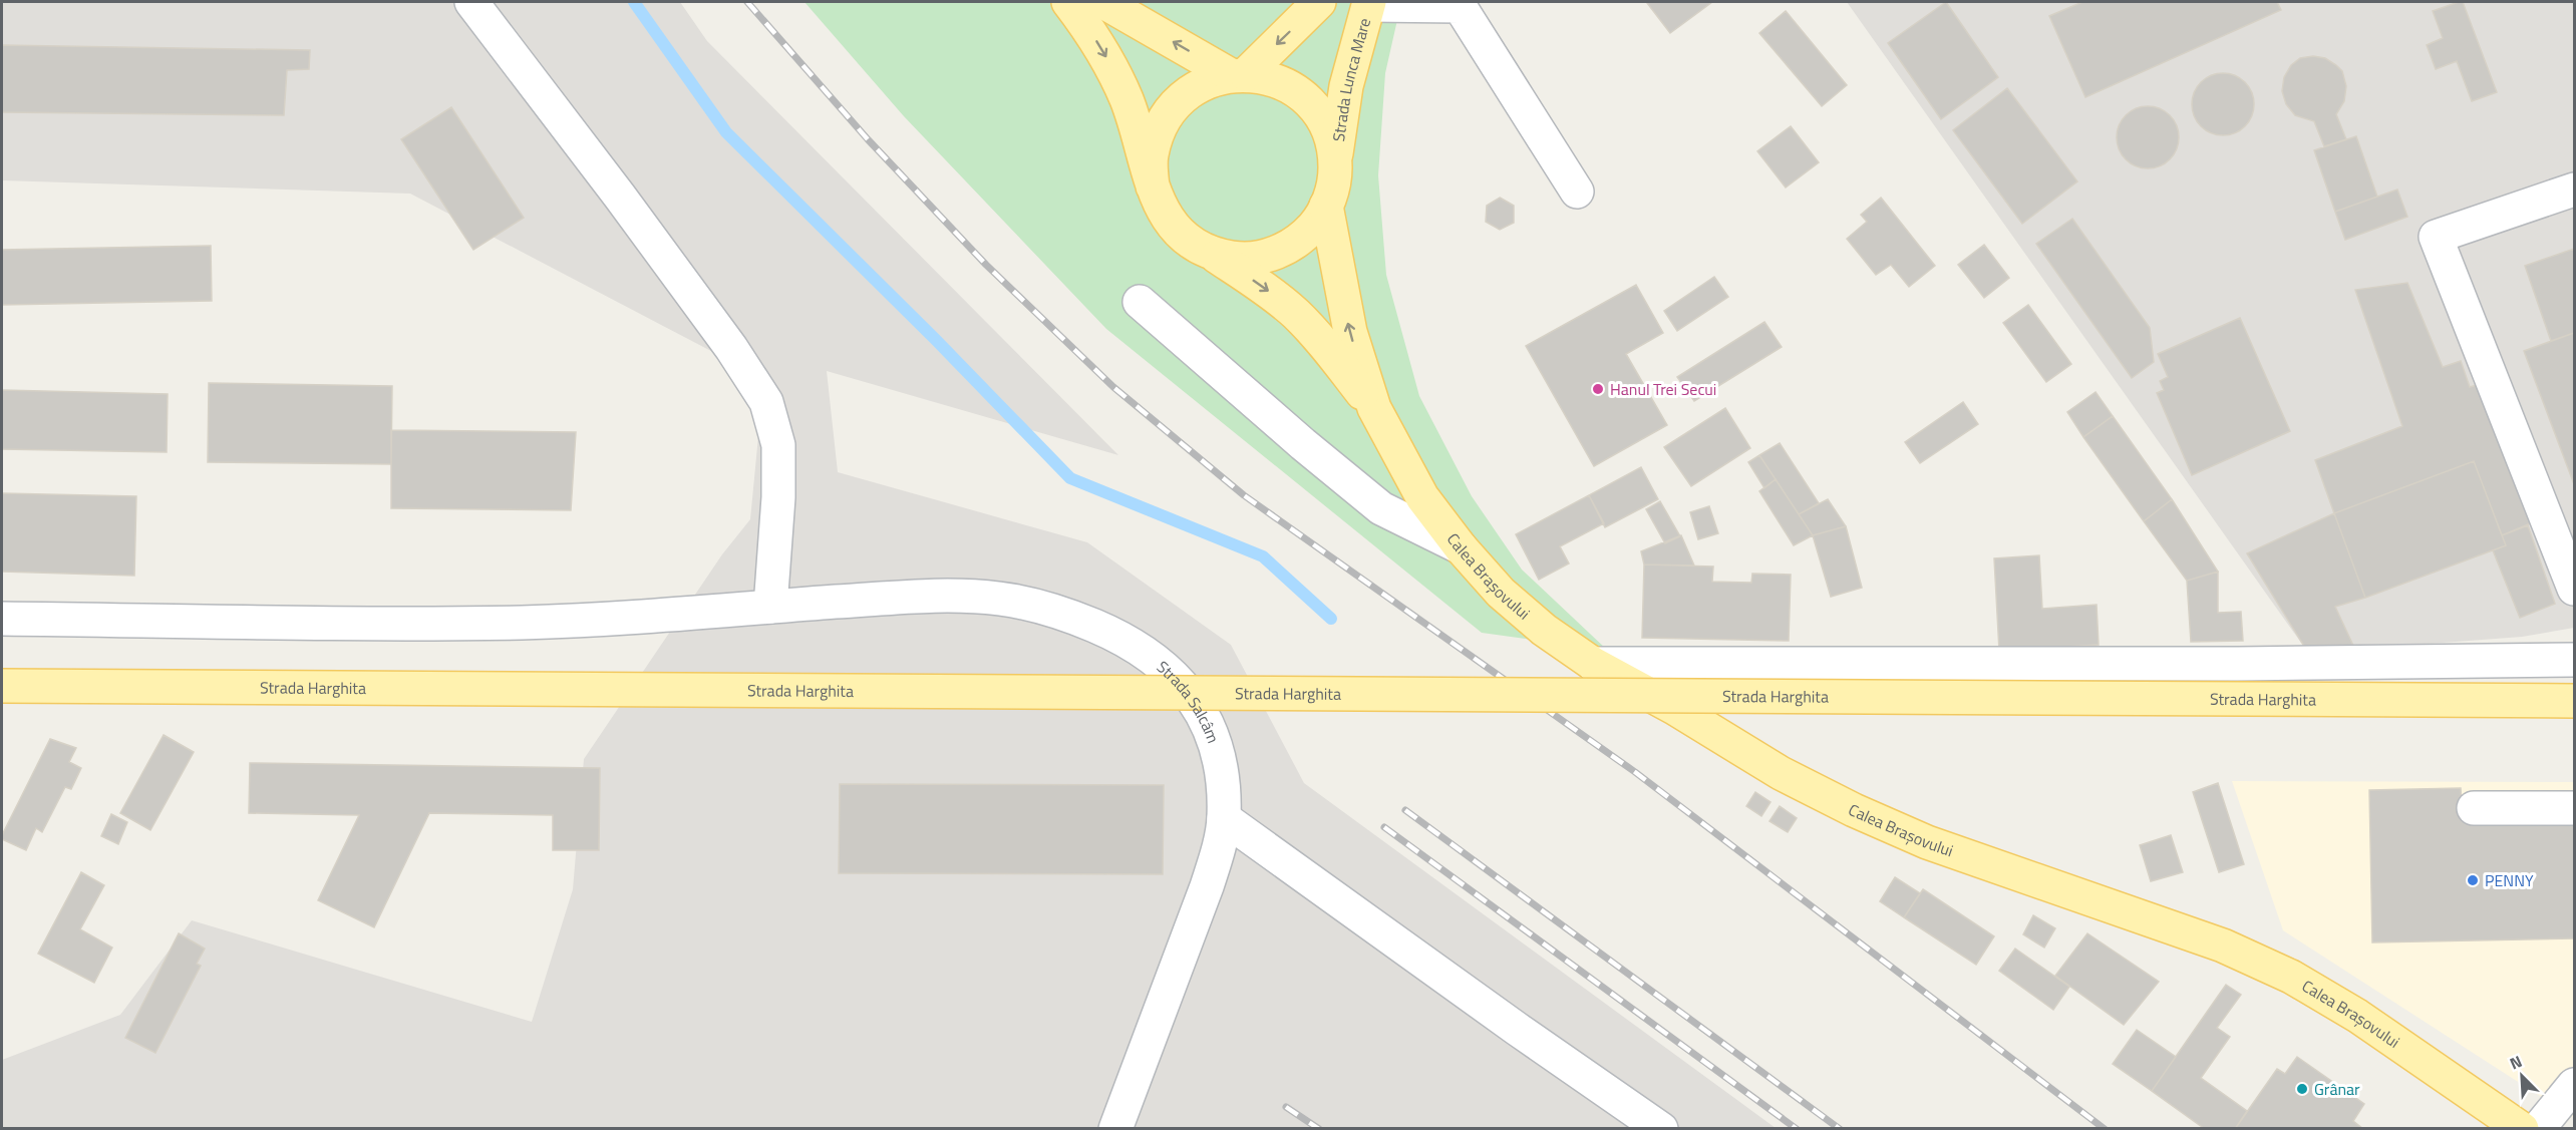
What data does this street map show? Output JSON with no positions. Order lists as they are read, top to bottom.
{
  "streets": {
    "main road": ["Strada Lunca Mare", "Calea Brașovului", "Strada Harghita"],
    "street": ["Strada Salcâm"]
  },
  "crossings": [
    ["Strada Lunca Mare", "Calea Brașovului"]
  ],
  "places": ["Hanul Trei Secui", "PENNY", "Grânar"],
  "north": "top left"
}
